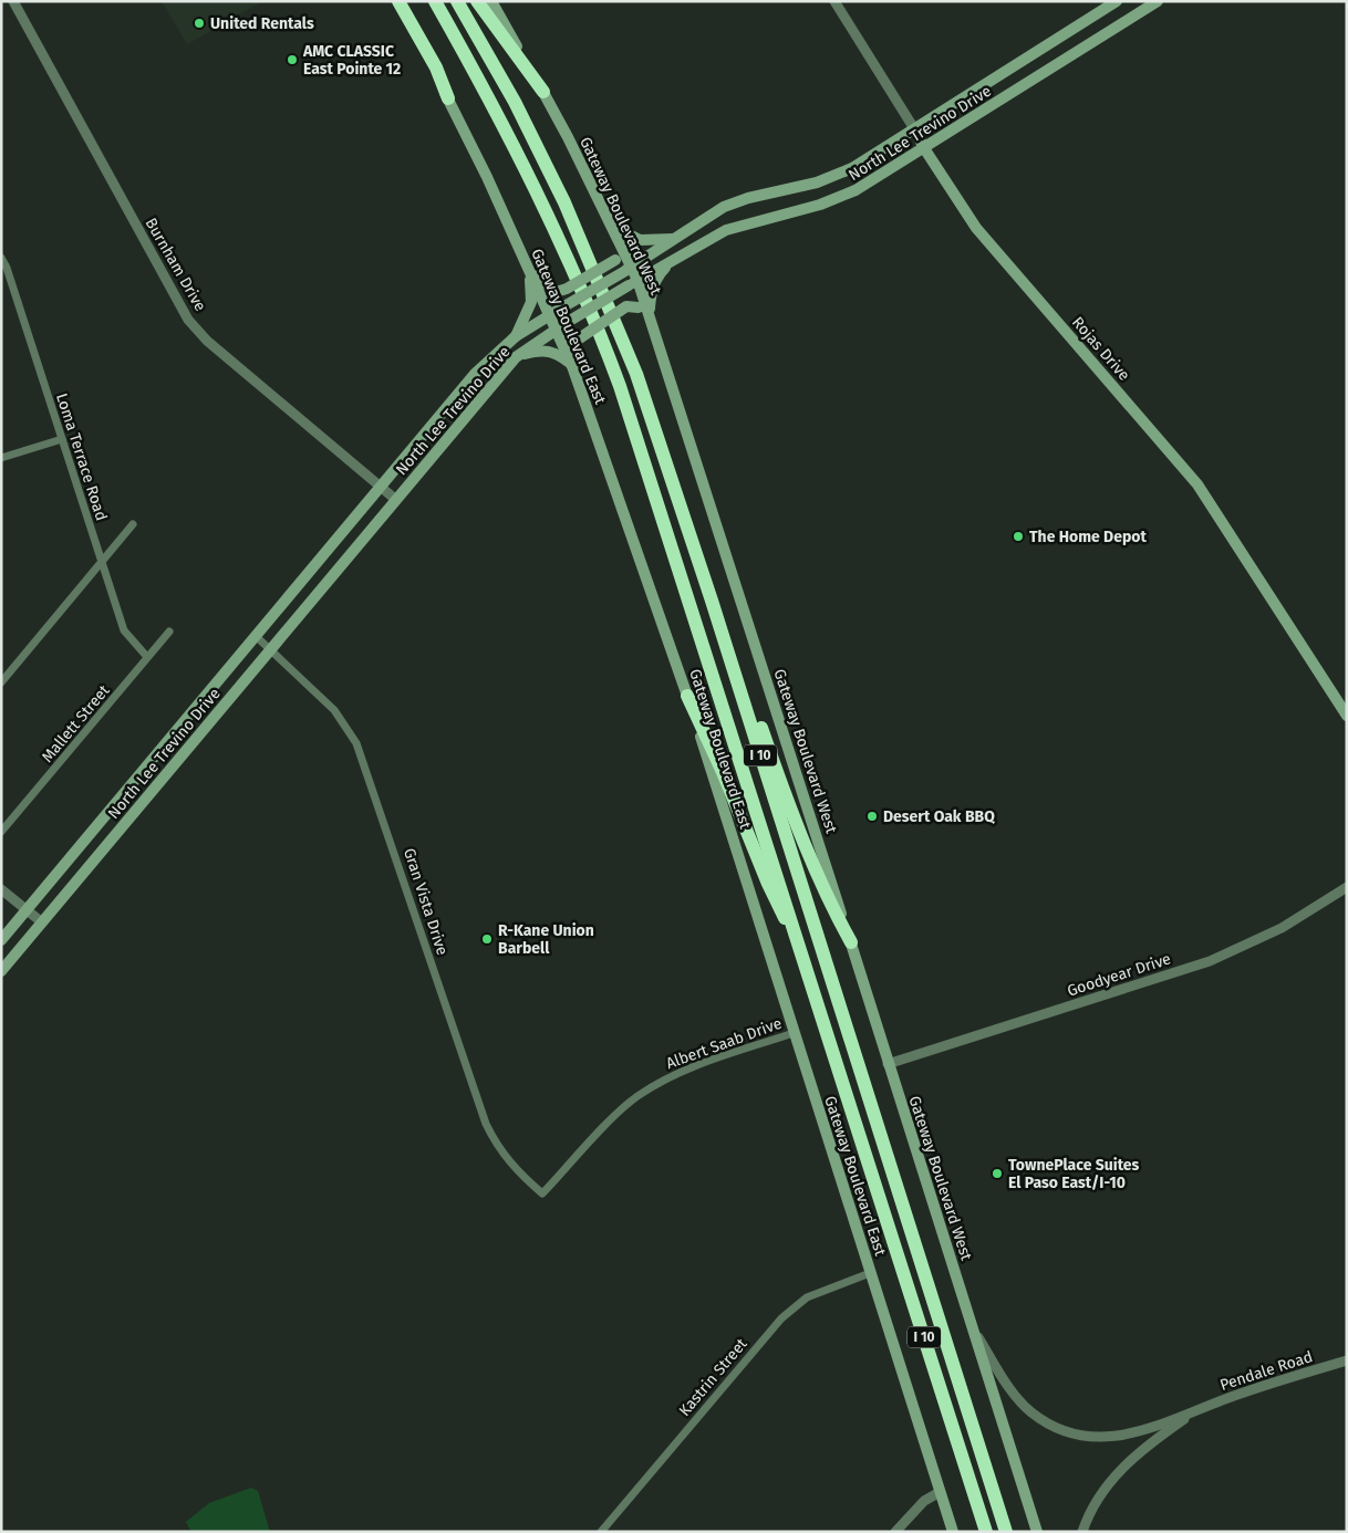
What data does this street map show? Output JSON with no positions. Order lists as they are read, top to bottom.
{
  "streets": {
    "highway": ["I 10"],
    "main road": [
      "North Lee Trevino Drive",
      "Gateway Boulevard West",
      "Gateway Boulevard East",
      "Rojas Drive"
    ],
    "street": [
      "Burnham Drive",
      "Loma Terrace Road",
      "Mallett Street",
      "Gran Vista Drive",
      "Goodyear Drive",
      "Albert Saab Drive",
      "Pendale Road",
      "Kastrin Street"
    ]
  },
  "crossings": [
    ["North Lee Trevino Drive", "Gateway Boulevard West"],
    ["North Lee Trevino Drive", "Burnham Drive"],
    ["North Lee Trevino Drive", "Gateway Boulevard East"],
    ["North Lee Trevino Drive", "Rojas Drive"],
    ["North Lee Trevino Drive", "Gran Vista Drive"],
    ["Gateway Boulevard West", "Goodyear Drive"],
    ["Gateway Boulevard West", "Pendale Road"],
    ["Gateway Boulevard East", "Albert Saab Drive"],
    ["Gateway Boulevard East", "Kastrin Street"],
    ["Loma Terrace Road", "Mallett Street"],
    ["Gran Vista Drive", "Albert Saab Drive"]
  ],
  "places": [
    "United Rentals",
    "AMC CLASSIC East Pointe 12",
    "The Home Depot",
    "Desert Oak BBQ",
    "R-Kane Union Barbell",
    "TownePlace Suites El Paso East/I-10"
  ]
}
